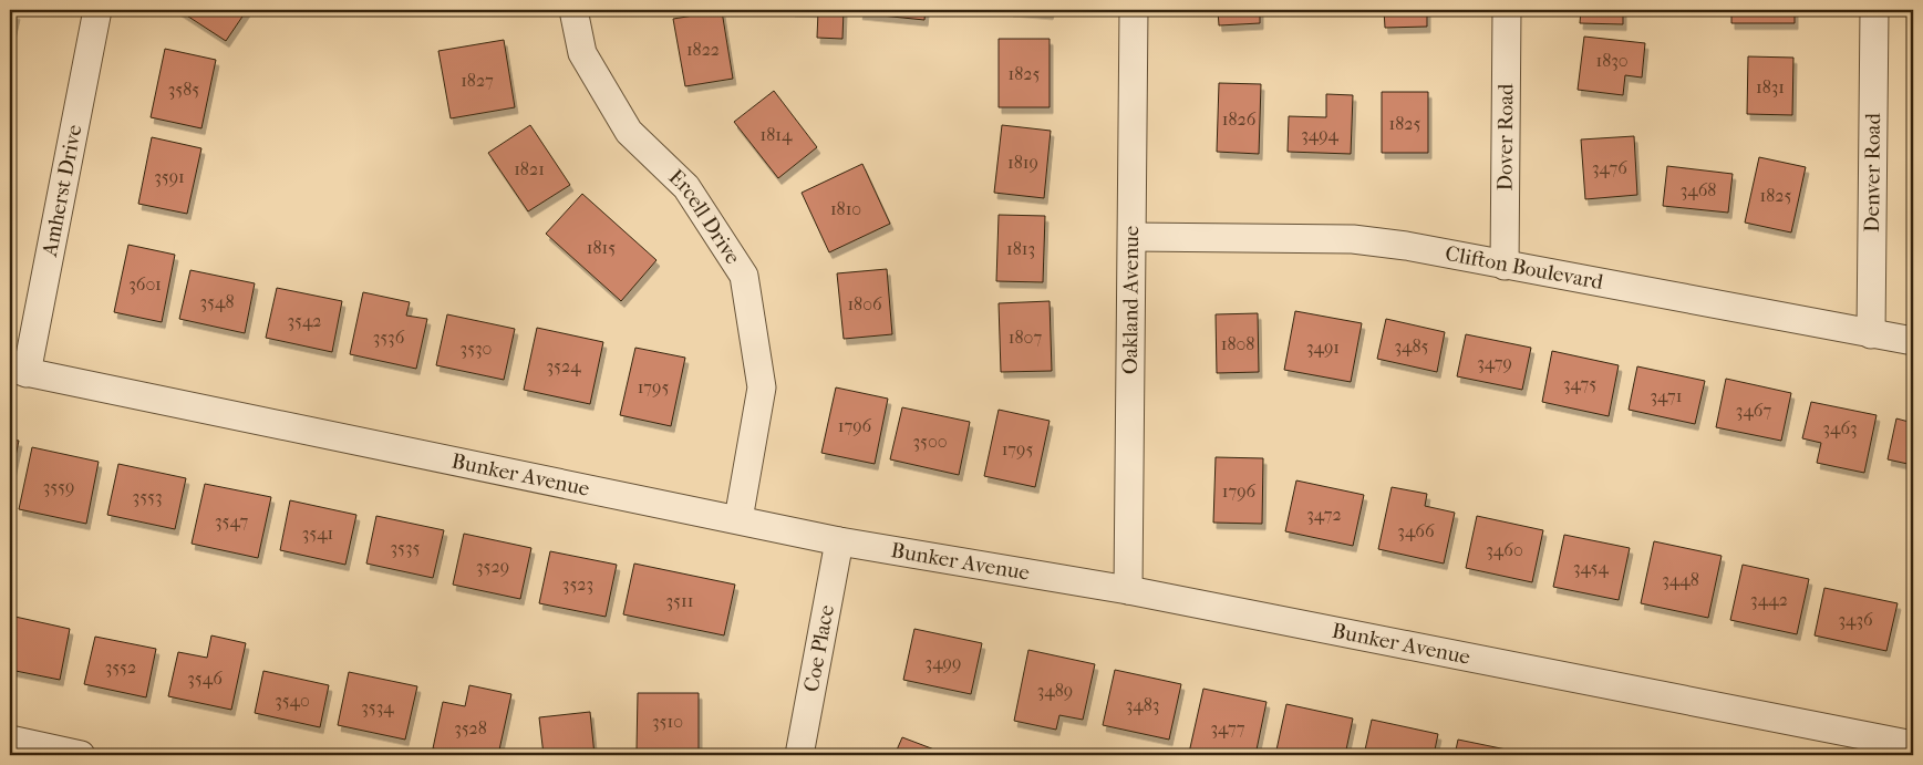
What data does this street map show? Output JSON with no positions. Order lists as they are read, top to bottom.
{
  "streets": {
    "street": [
      "Dover Road",
      "Denver Road",
      "Amherst Drive",
      "Ercell Drive",
      "Clifton Boulevard",
      "Oakland Avenue",
      "Bunker Avenue",
      "Coe Place"
    ]
  },
  "crossings": [
    ["Dover Road", "Clifton Boulevard"],
    ["Denver Road", "Clifton Boulevard"],
    ["Amherst Drive", "Bunker Avenue"],
    ["Ercell Drive", "Bunker Avenue"],
    ["Clifton Boulevard", "Oakland Avenue"],
    ["Oakland Avenue", "Bunker Avenue"],
    ["Bunker Avenue", "Coe Place"]
  ],
  "house_numbers": [
    "1822",
    "1830",
    "1825",
    "1827",
    "1831",
    "3585",
    "1826",
    "1825",
    "1814",
    "3494",
    "1819",
    "3476",
    "1821",
    "3591",
    "3468",
    "1825",
    "1810",
    "1815",
    "1813",
    "3601",
    "3548",
    "1806",
    "3542",
    "3536",
    "1807",
    "1808",
    "3485",
    "3491",
    "3530",
    "3479",
    "3524",
    "3475",
    "1795",
    "3471",
    "3467",
    "1796",
    "3463",
    "3500",
    "1795",
    "3559",
    "1796",
    "3553",
    "3472",
    "3547",
    "3466",
    "3541",
    "3535",
    "3460",
    "3529",
    "3454",
    "3448",
    "3523",
    "3442",
    "3511",
    "3436",
    "3499",
    "3552",
    "3546",
    "3489",
    "3540",
    "3483",
    "3534",
    "3510",
    "3528",
    "3477"
  ]
}
